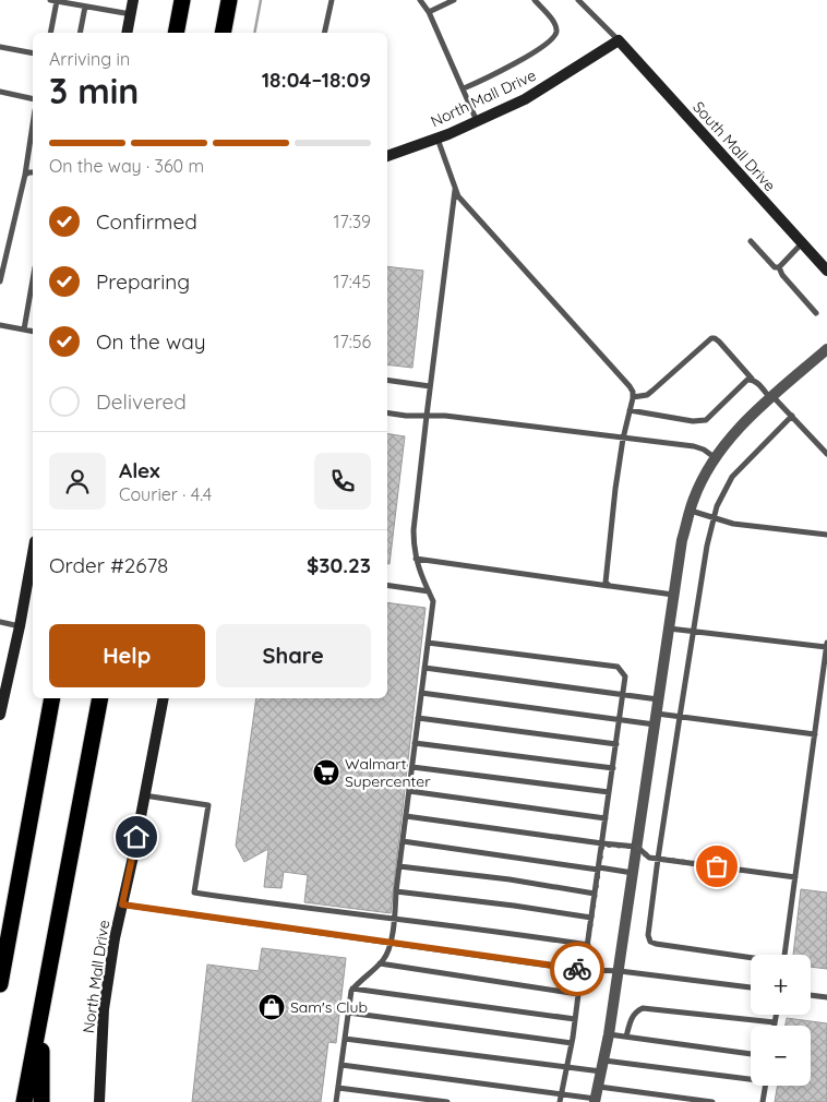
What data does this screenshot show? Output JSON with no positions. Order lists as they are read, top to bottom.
{
  "streets": {
    "street": ["North Mall Drive", "South Mall Drive"]
  },
  "crossings": [
    ["North Mall Drive", "South Mall Drive"]
  ],
  "places": {
    "supermarket": ["Walmart Supercenter"],
    "shop": ["Sam's Club"]
  },
  "page": {
    "heading": ["3 min", "Arriving in", "18:04–18:09"],
    "panel": [
      "Alex",
      "Courier · 4.4",
      "Order #2678",
      "$30.23"
    ],
    "bar": "On the way · 360 m",
    "list": [
      ["Confirmed", "17:39"],
      ["Preparing", "17:45"],
      ["On the way", "17:56"],
      "Delivered"
    ],
    "buttons": ["Help", "Share"],
    "map_buttons": ["+", "−"]
  }
}
